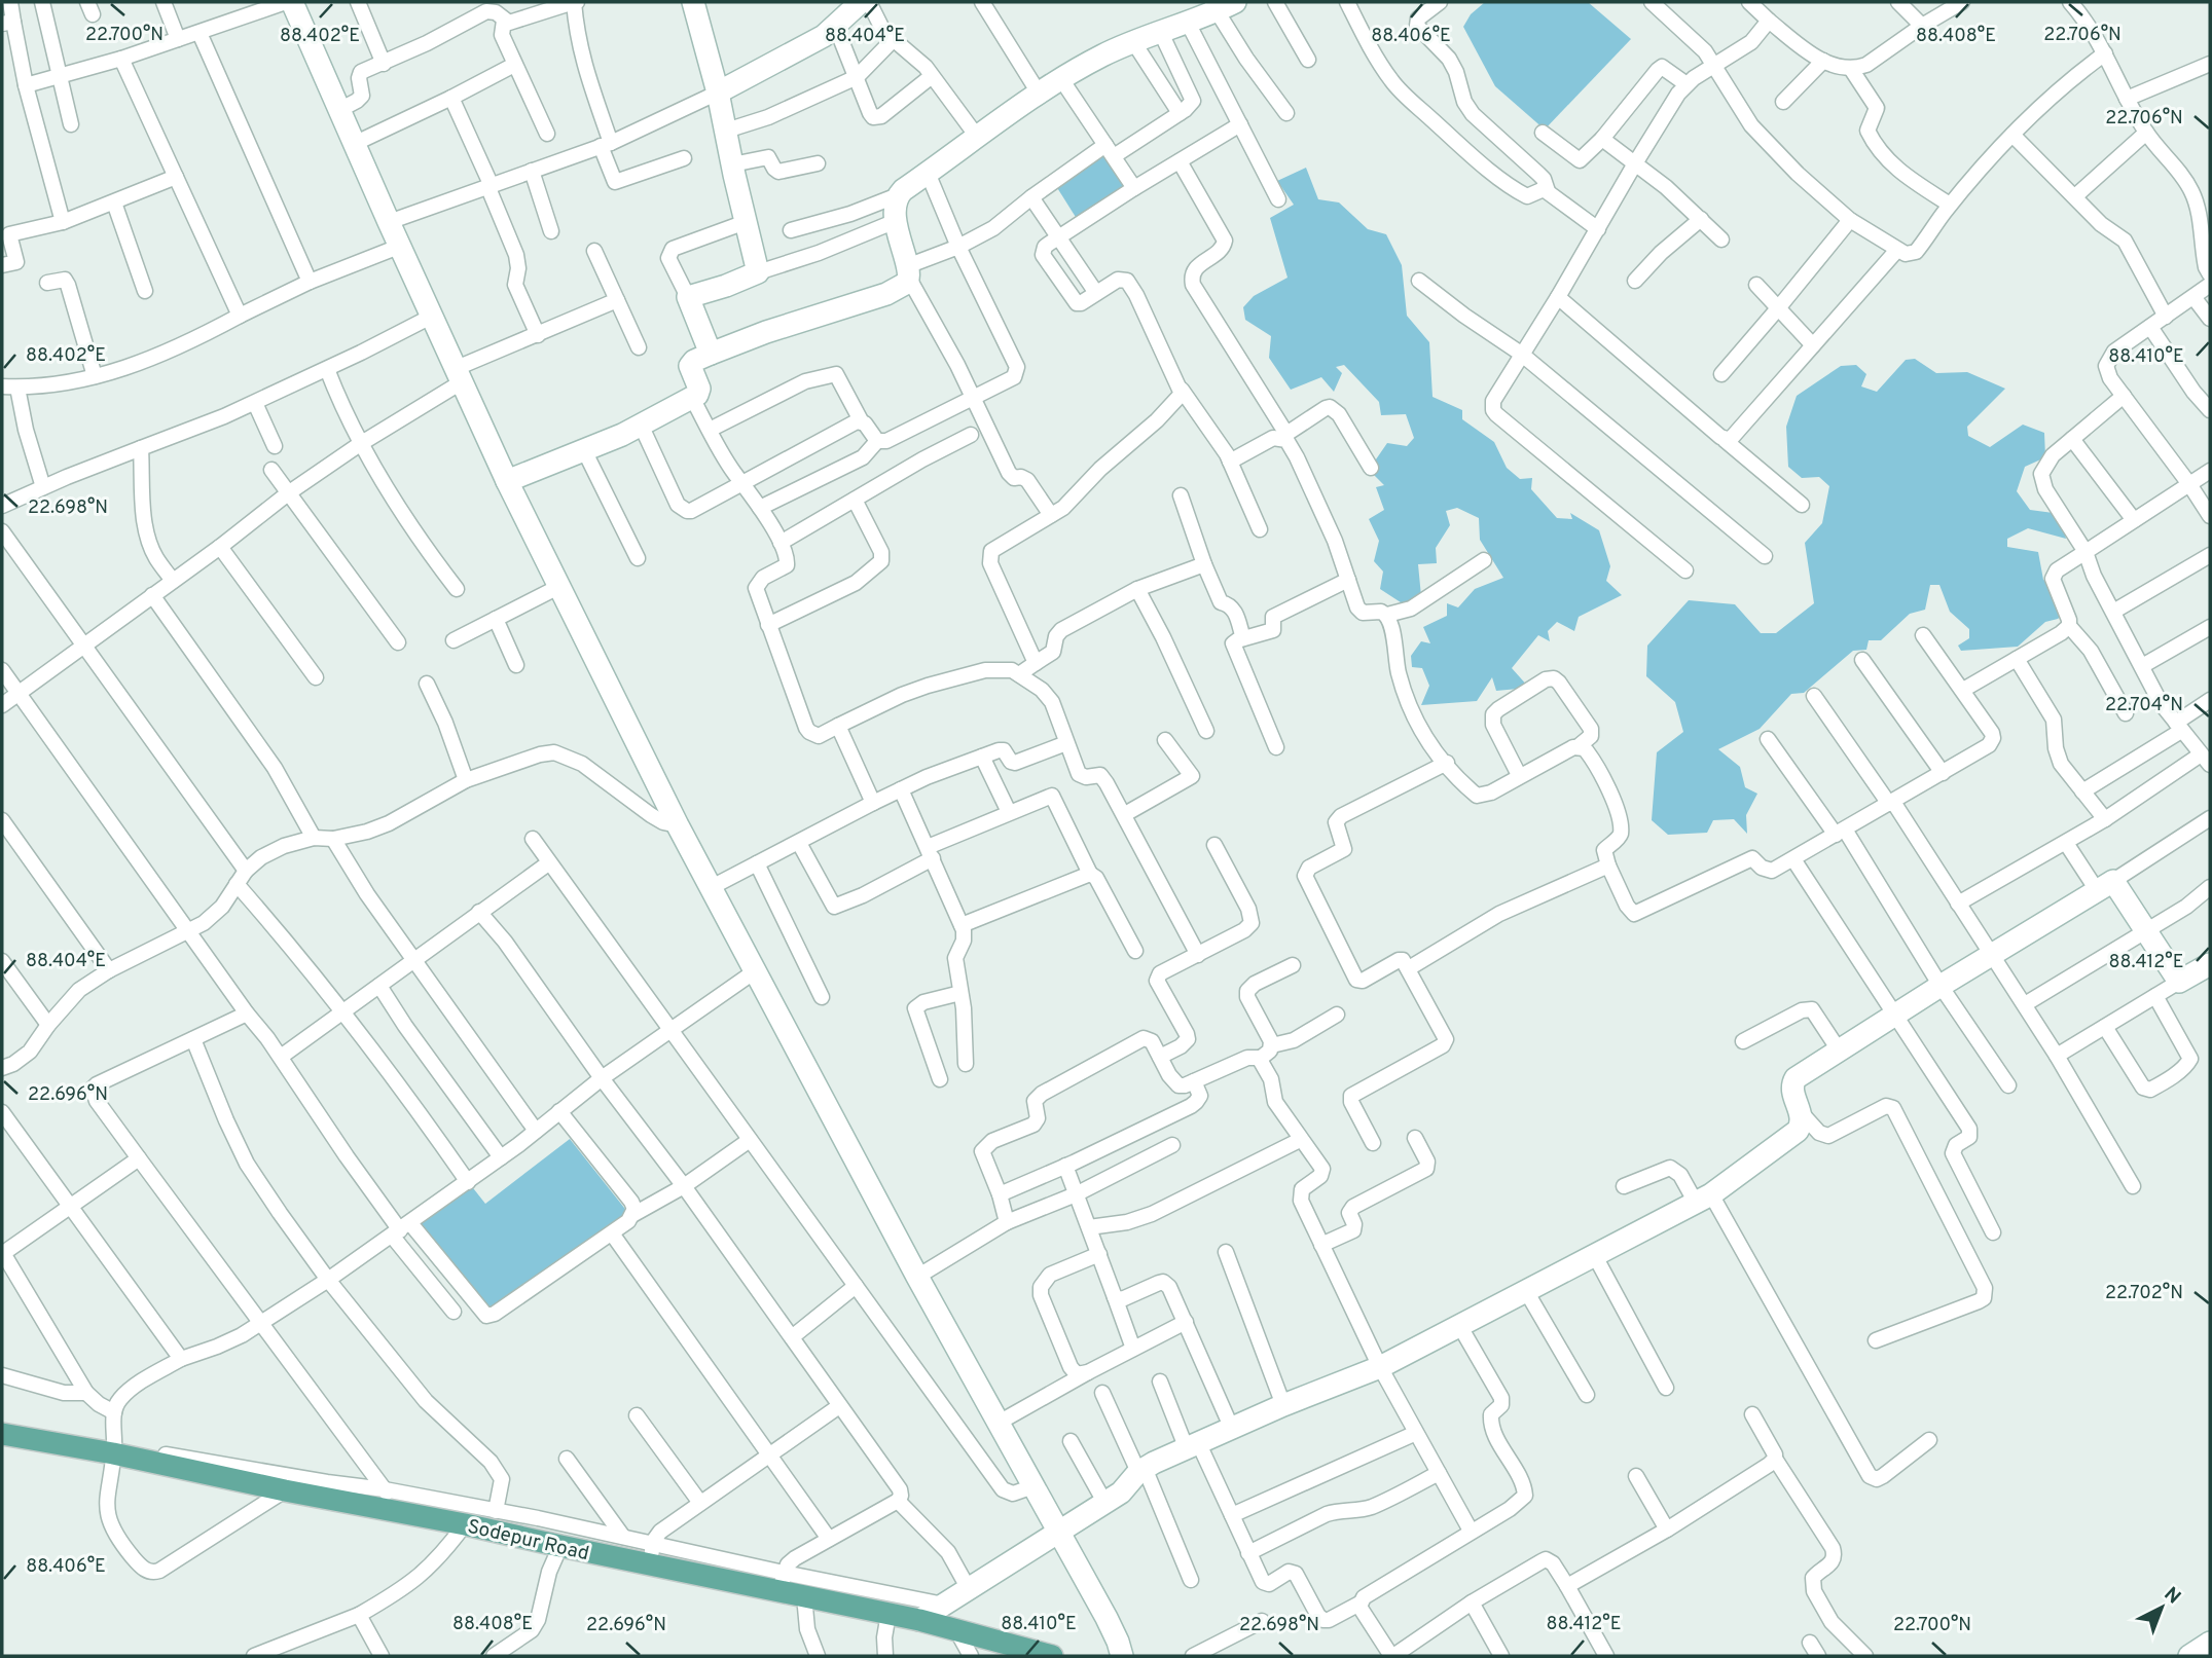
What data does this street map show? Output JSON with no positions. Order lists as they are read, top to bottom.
{
  "streets": {
    "main road": ["Sodepur Road"]
  },
  "north": "top right",
  "coordinates": [
    "22.700°N",
    "22.706°N",
    "88.402°E",
    "88.406°E",
    "88.408°E",
    "88.404°E",
    "88.410°E",
    "22.698°N",
    "22.704°N",
    "88.412°E",
    "22.696°N",
    "22.702°N"
  ]
}
